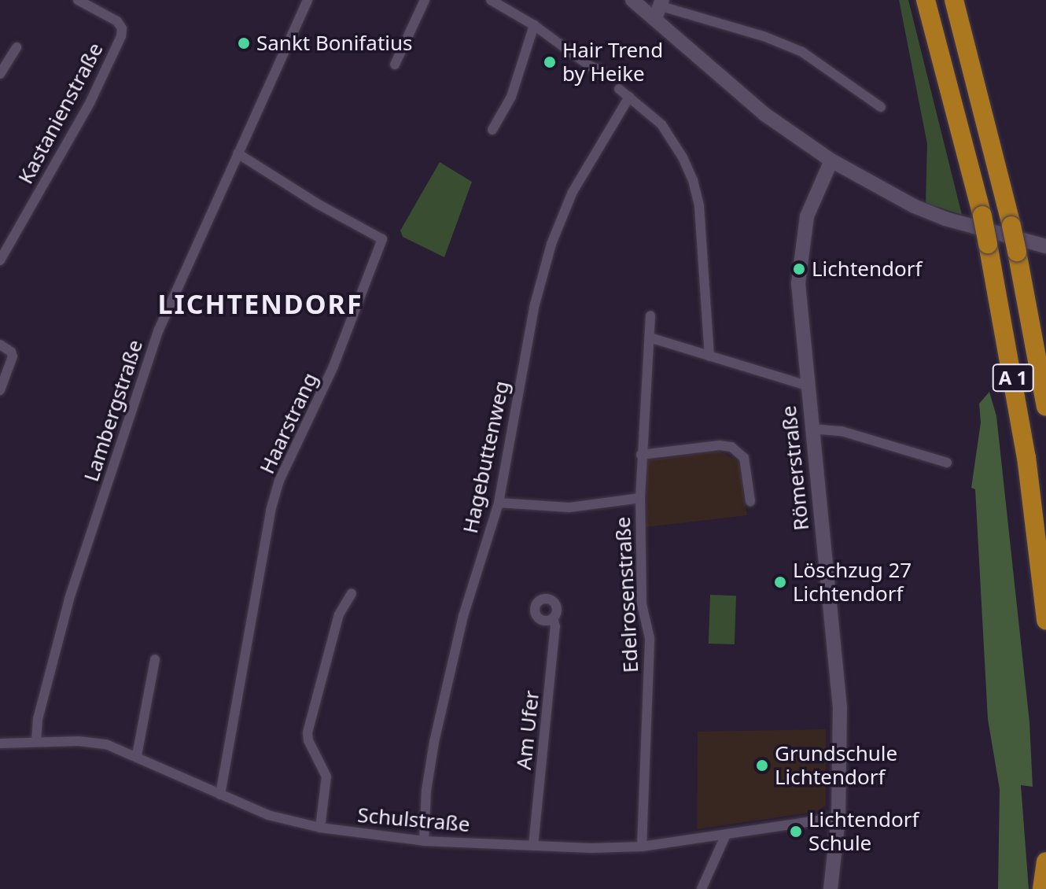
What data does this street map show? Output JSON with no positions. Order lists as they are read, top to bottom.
{
  "streets": {
    "highway": ["A 1"],
    "street": [
      "Kastanienstraße",
      "Lambergstraße",
      "Haarstrang",
      "Hagebuttenweg",
      "Römerstraße",
      "Edelrosenstraße",
      "Am Ufer",
      "Schulstraße"
    ]
  },
  "crossings": [
    ["Lambergstraße", "Haarstrang"],
    ["Lambergstraße", "Schulstraße"],
    ["Haarstrang", "Schulstraße"],
    ["Hagebuttenweg", "Schulstraße"],
    ["Römerstraße", "Schulstraße"],
    ["Edelrosenstraße", "Schulstraße"],
    ["Am Ufer", "Schulstraße"]
  ],
  "districts": ["LICHTENDORF"],
  "places": [
    "Sankt Bonifatius",
    "Hair Trend by Heike",
    "Lichtendorf",
    "Löschzug 27 Lichtendorf",
    "Grundschule Lichtendorf",
    "Lichtendorf Schule"
  ]
}
